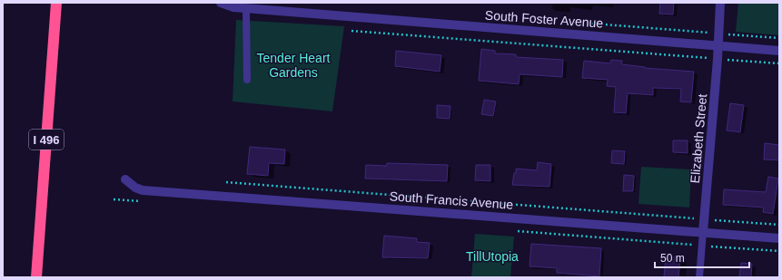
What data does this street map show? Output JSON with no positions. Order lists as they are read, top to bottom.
{
  "streets": {
    "highway": ["I 496"],
    "street": ["South Foster Avenue", "Elizabeth Street", "South Francis Avenue"]
  },
  "crossings": [
    ["South Foster Avenue", "Elizabeth Street"],
    ["Elizabeth Street", "South Francis Avenue"]
  ],
  "parks": ["Tender Heart Gardens", "TillUtopia"],
  "scale_bar": "50 m"
}
